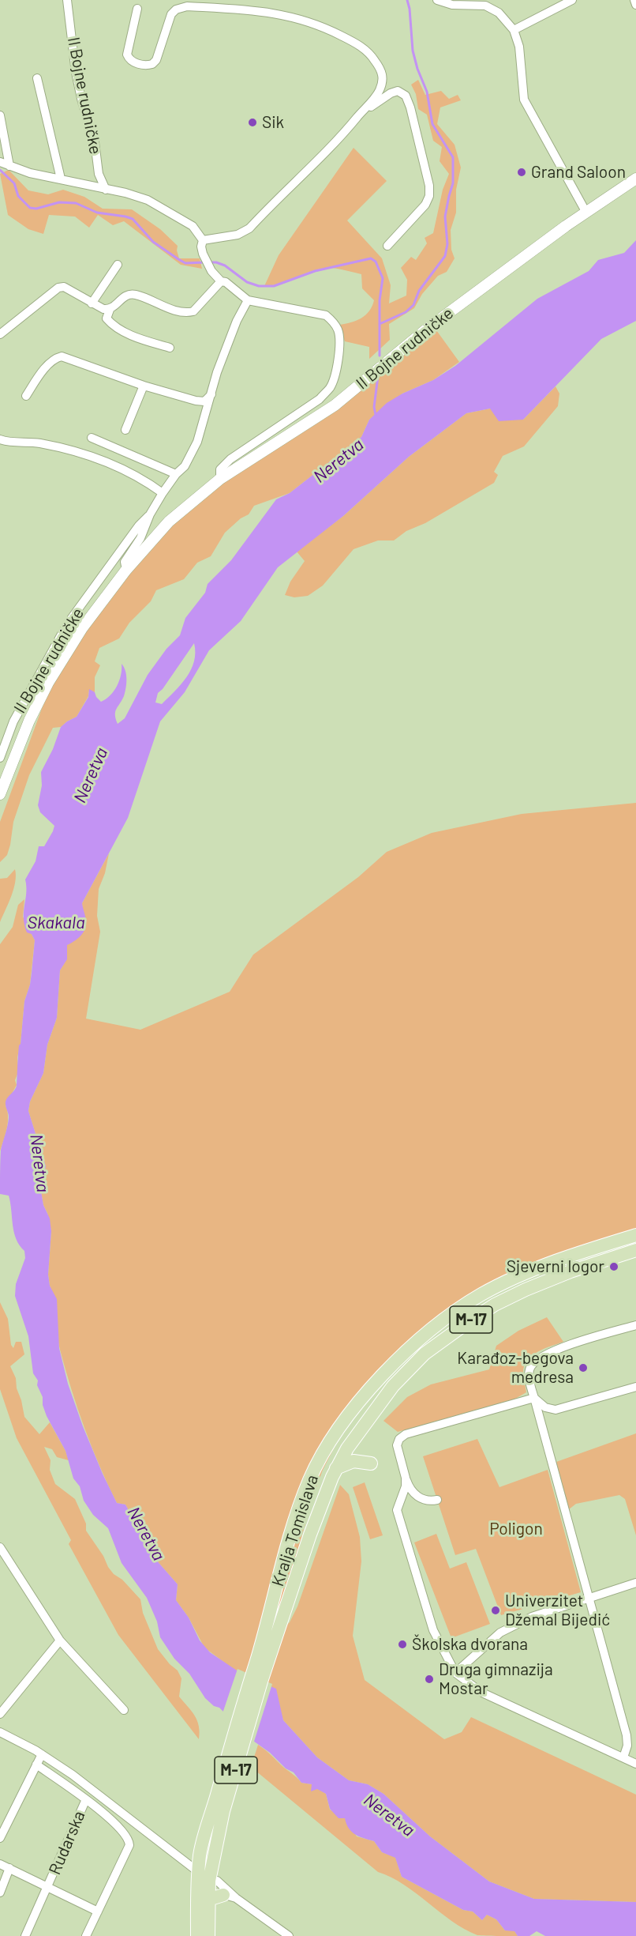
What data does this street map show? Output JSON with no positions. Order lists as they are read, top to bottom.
{
  "streets": {
    "main road": ["M-17", "Kralja Tomislava"],
    "street": ["II Bojne rudničke", "Rudarska"]
  },
  "crossings": [
    ["M-17", "Kralja Tomislava"]
  ],
  "water": ["Neretva", "Skakala"],
  "parks": ["Poligon"],
  "places": [
    "Sik",
    "Grand Saloon",
    "Sjeverni logor",
    "Karađoz-begova medresa",
    "Univerzitet Džemal Bijedić",
    "Školska dvorana",
    "Druga gimnazija Mostar"
  ]
}
